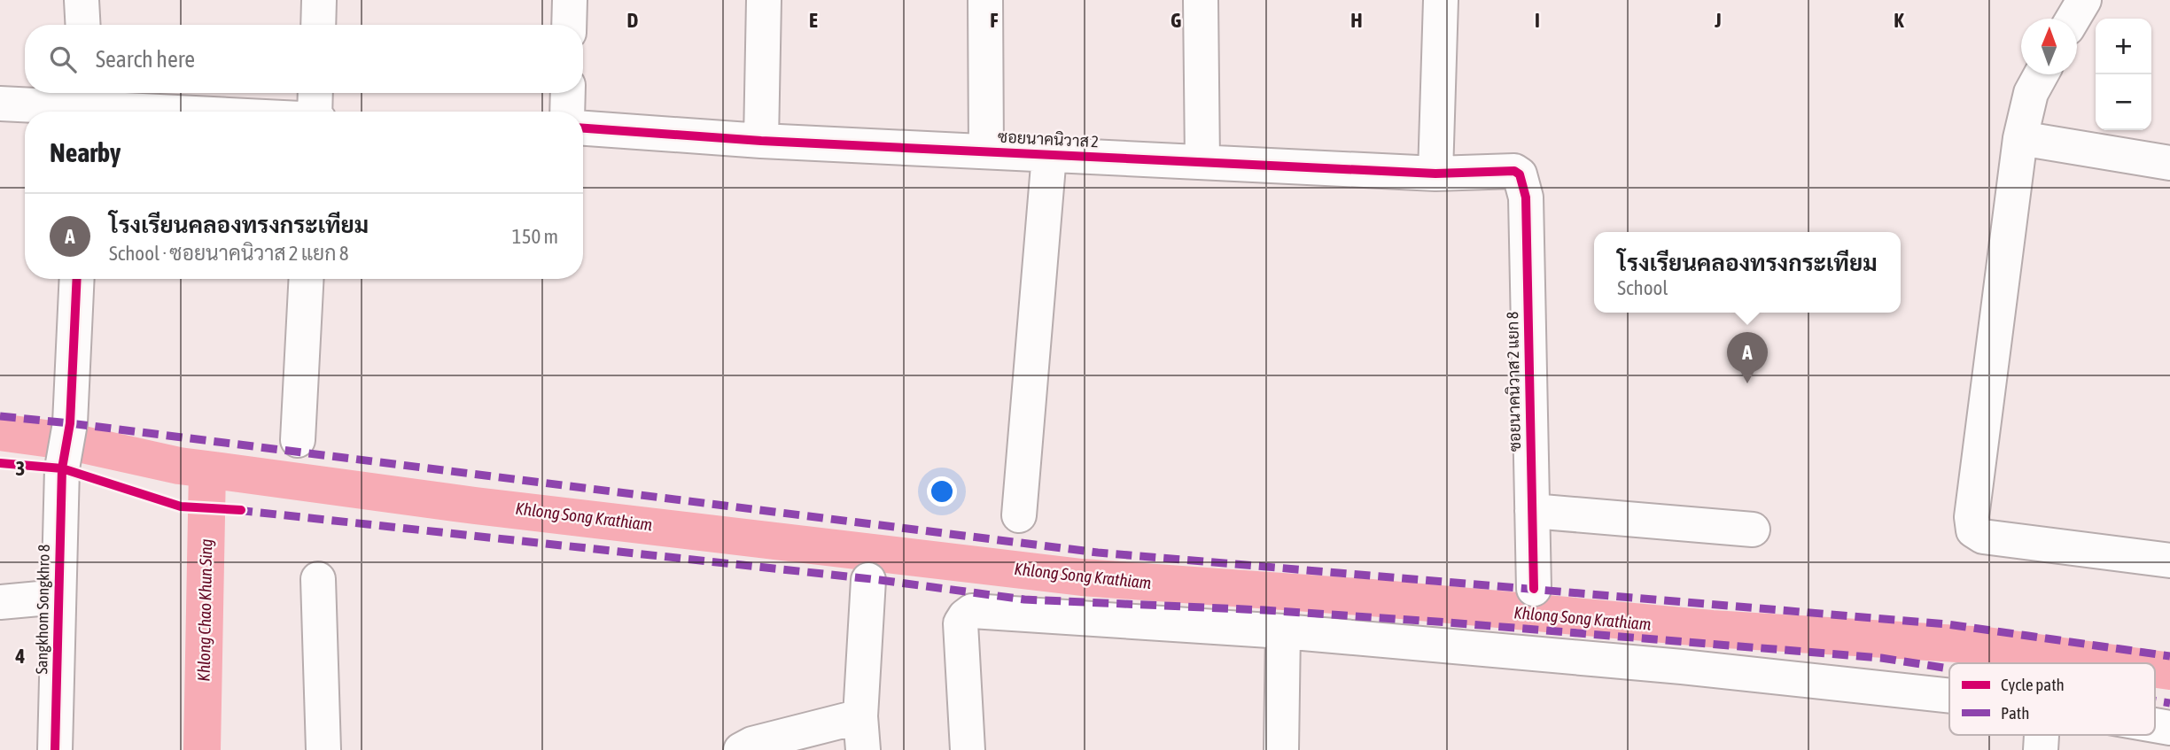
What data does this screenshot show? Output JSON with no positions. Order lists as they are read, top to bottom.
{
  "streets": {
    "street": ["ซอยนาคนิวาส 2", "ซอยนาคนิวาส 2 แยก 8", "Sangkhom Songkhro 8"]
  },
  "crossings": [
    ["ซอยนาคนิวาส 2", "ซอยนาคนิวาส 2 แยก 8"]
  ],
  "water": ["Khlong Song Krathiam", "Khlong Chao Khun Sing"],
  "legend": ["Cycle path", "Path"],
  "north": "top",
  "page": {
    "map_buttons": ["+", "−"],
    "search": "Search here",
    "heading": "Nearby",
    "list": [
      {
        "mark": "A",
        "name": "โรงเรียนคลองทรงกระเทียม",
        "note": "School · ซอยนาคนิวาส 2 แยก 8",
        "value": "150 m"
      }
    ],
    "popup": ["โรงเรียนคลองทรงกระเทียม", "School"],
    "pins": "A"
  },
  "grid": {
    "columns": [
      "D",
      "E",
      "F",
      "G",
      "H",
      "I",
      "J",
      "K"
    ],
    "rows": ["3", "4"]
  }
}
